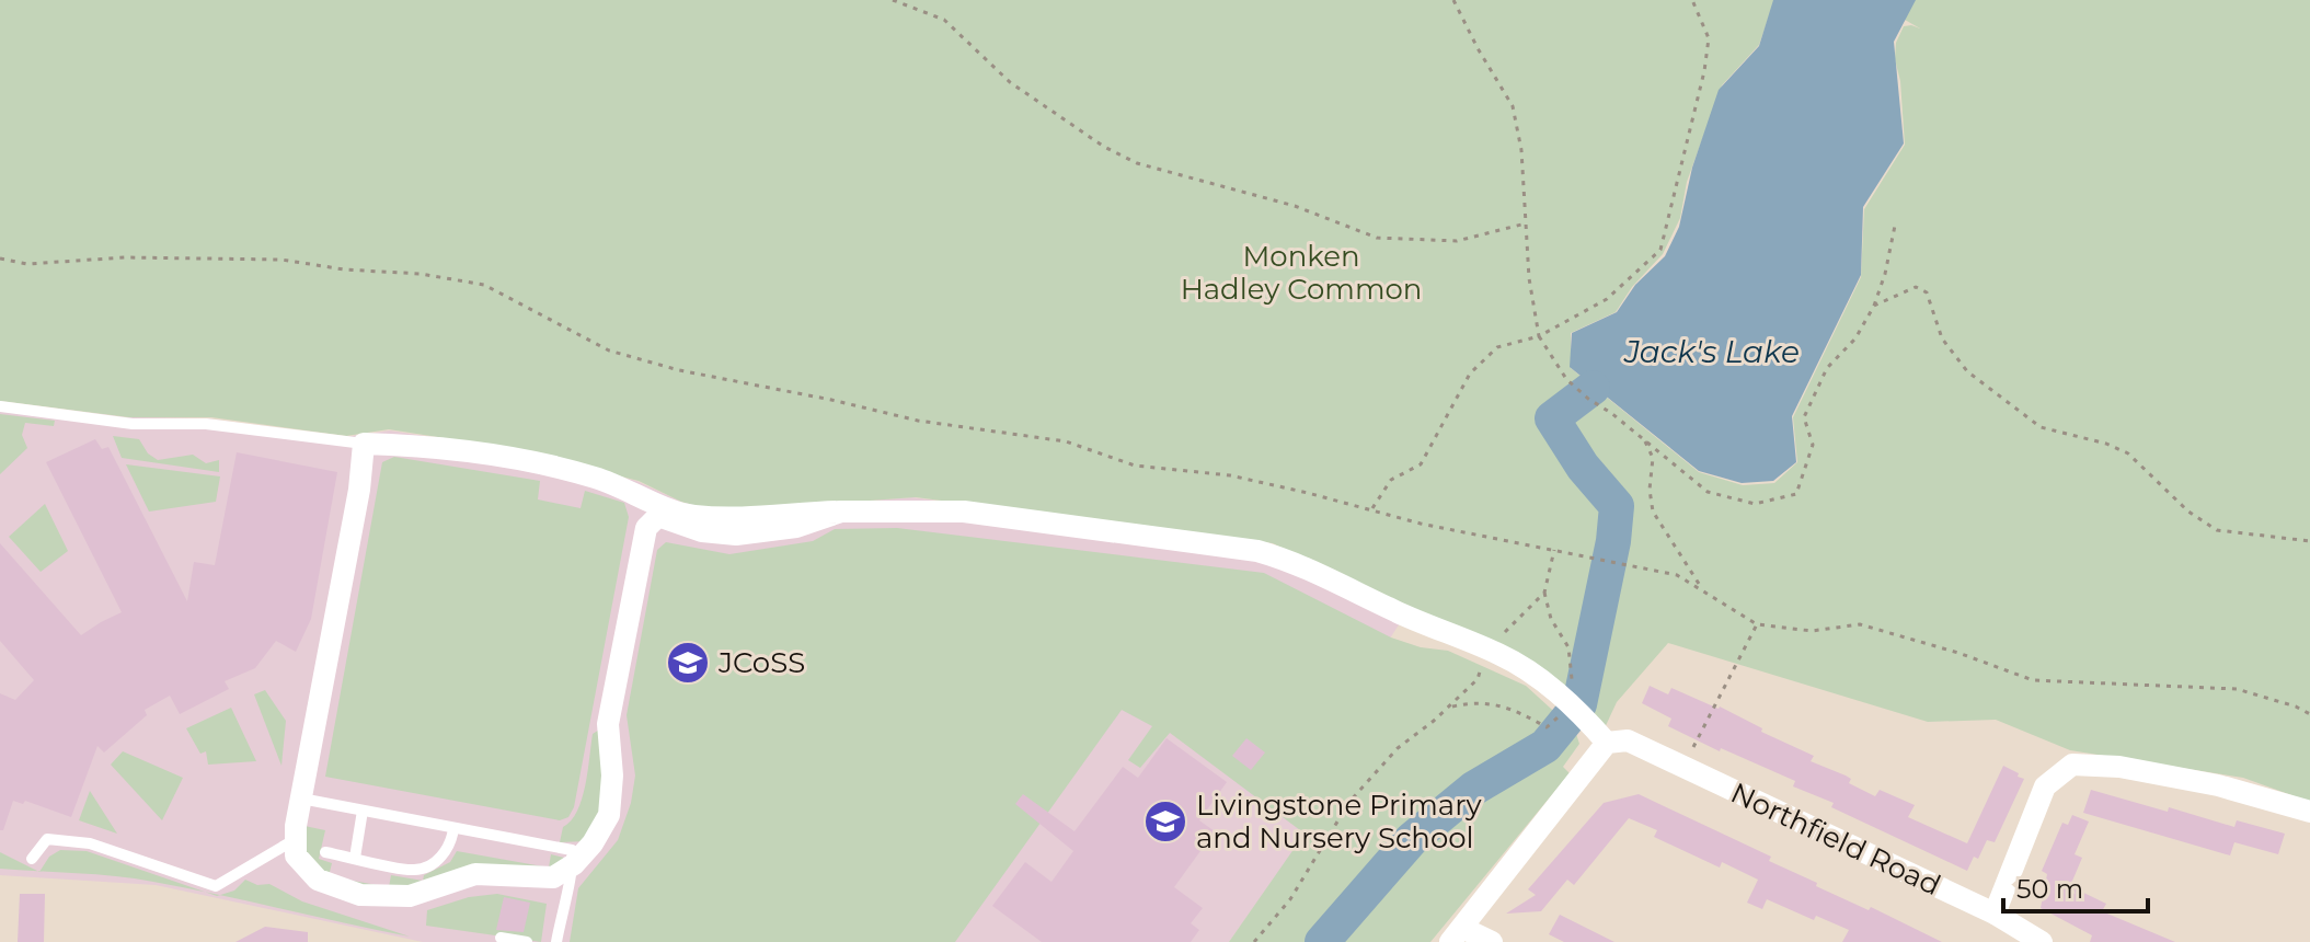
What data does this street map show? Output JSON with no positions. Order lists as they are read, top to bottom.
{
  "streets": {
    "street": ["Northfield Road"]
  },
  "water": ["Jack's Lake"],
  "parks": ["Monken Hadley Common"],
  "places": {
    "school or university": ["JCoSS", "Livingstone Primary and Nursery School"]
  },
  "scale_bar": "50 m"
}
